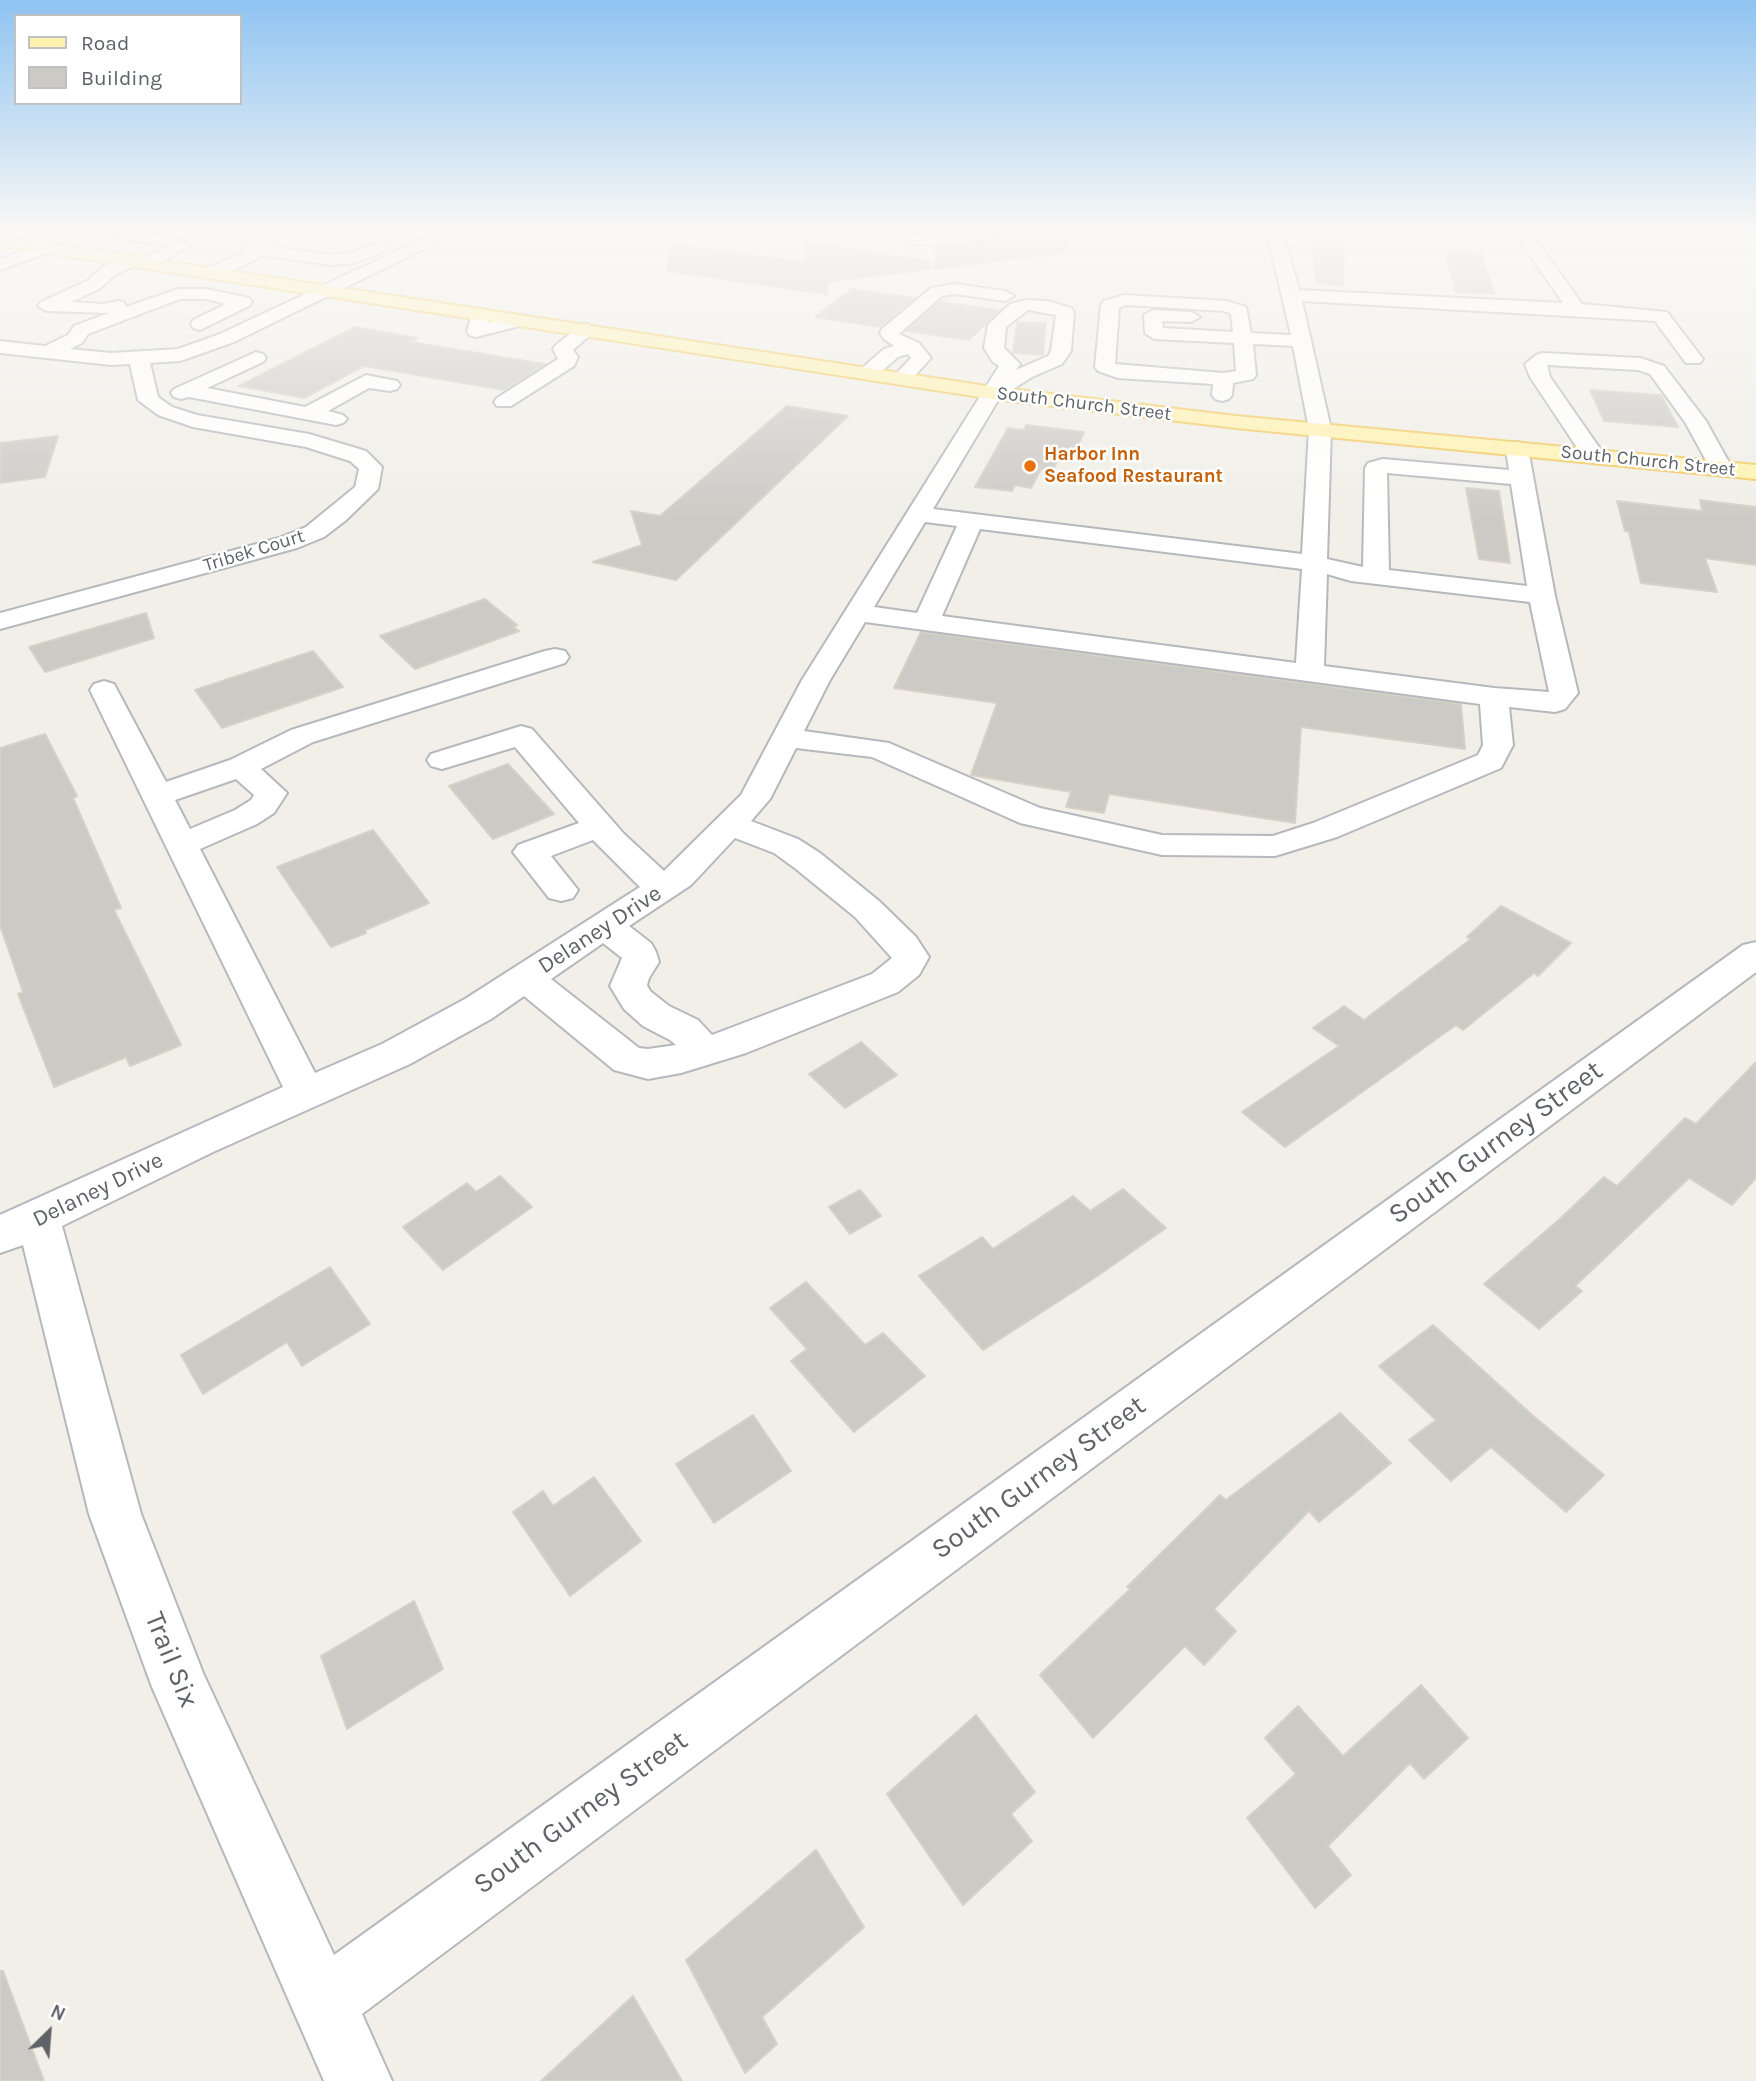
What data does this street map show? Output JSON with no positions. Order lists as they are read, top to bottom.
{
  "streets": {
    "main road": ["South Church Street"],
    "street": [
      "Tribek Court",
      "Delaney Drive",
      "South Gurney Street",
      "Trail Six"
    ]
  },
  "crossings": [
    ["South Church Street", "Delaney Drive"],
    ["Delaney Drive", "Trail Six"],
    ["South Gurney Street", "Trail Six"]
  ],
  "places": ["Harbor Inn Seafood Restaurant"],
  "legend": ["Road", "Building"],
  "north": "top right"
}
